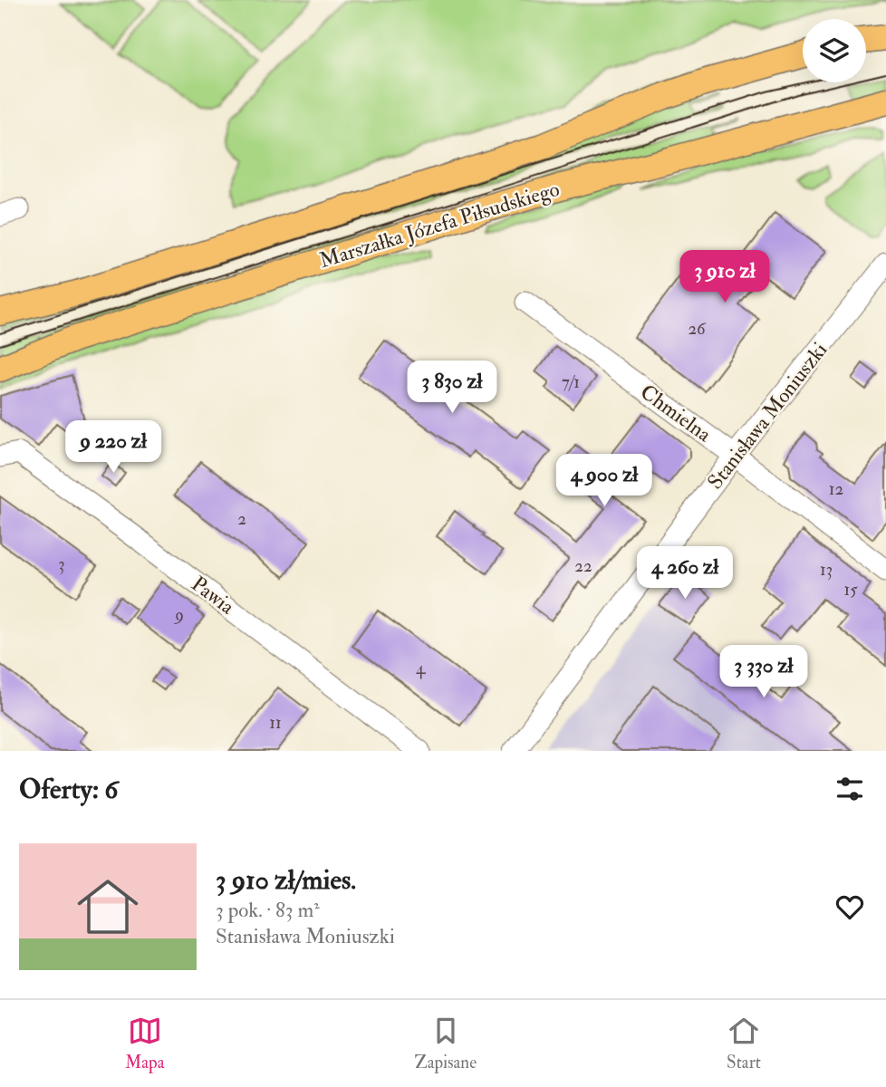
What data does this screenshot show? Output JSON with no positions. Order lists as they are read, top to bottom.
{
  "streets": {
    "main road": ["Marszałka Józefa Piłsudskiego"],
    "street": ["Chmielna", "Stanisława Moniuszki", "Pawia"]
  },
  "crossings": [
    ["Chmielna", "Stanisława Moniuszki"]
  ],
  "house_numbers": [
    "26",
    "7/1",
    "12",
    "2",
    "3",
    "22",
    "13",
    "15",
    "9",
    "4",
    "11"
  ],
  "page": {
    "price": [
      "3 910 zł",
      "3 830 zł",
      "9 220 zł",
      "4 900 zł",
      "4 260 zł",
      "3 330 zł"
    ],
    "heading": "Oferty: 6",
    "list": [
      {
        "name": "3 910 zł/mies.",
        "note": "3 pok. · 83 m² · Stanisława Moniuszki"
      }
    ],
    "tabs": ["Mapa", "Zapisane", "Start"]
  }
}
